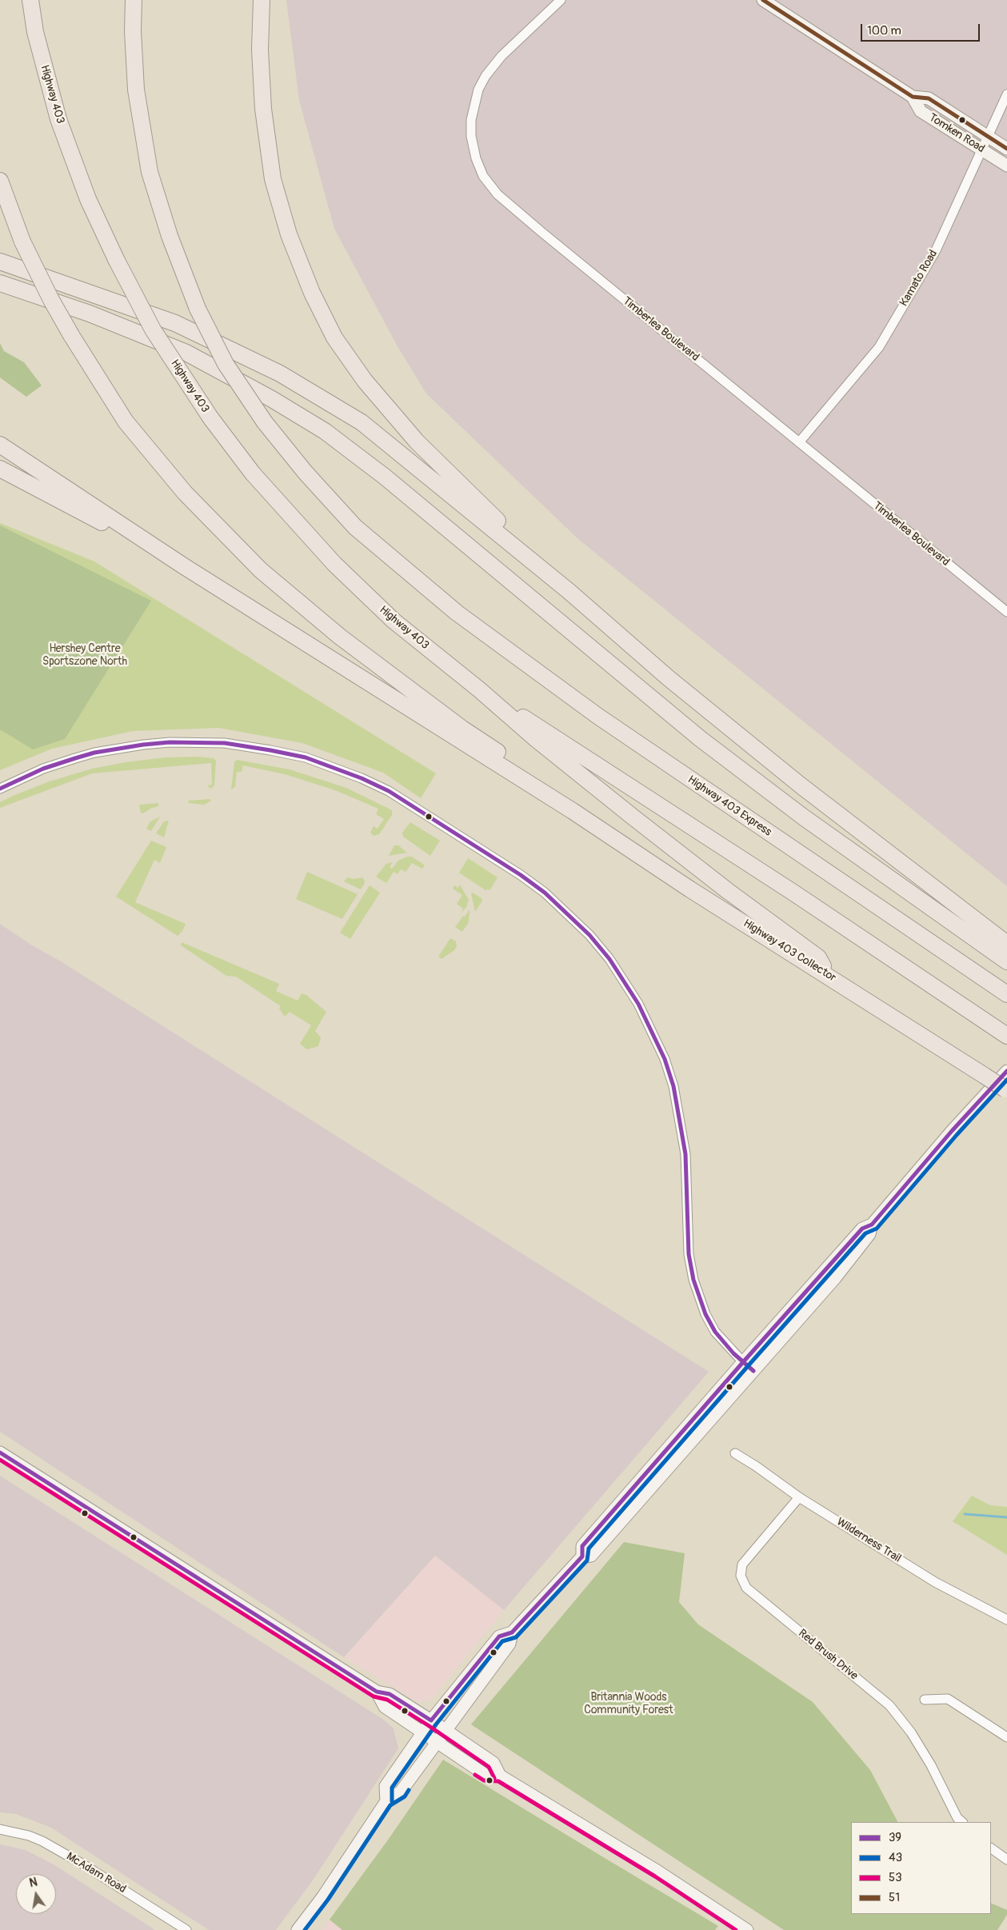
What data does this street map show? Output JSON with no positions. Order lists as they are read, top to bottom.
{
  "streets": {
    "highway": ["Highway 403", "Highway 403 Express", "Highway 403 Collector"],
    "street": [
      "Tomken Road",
      "Kamato Road",
      "Timberlea Boulevard",
      "Wilderness Trail",
      "Red Brush Drive",
      "McAdam Road"
    ]
  },
  "crossings": [
    ["Tomken Road", "Kamato Road"],
    ["Kamato Road", "Timberlea Boulevard"],
    ["Wilderness Trail", "Red Brush Drive"]
  ],
  "parks": ["Hershey Centre Sportszone North", "Britannia Woods Community Forest"],
  "lines": [
    "transit line 51",
    "transit line 39",
    "transit line 43",
    "transit line 53"
  ],
  "legend": [
    "39",
    "43",
    "53",
    "51"
  ],
  "scale_bar": "100 m",
  "north": "top"
}
